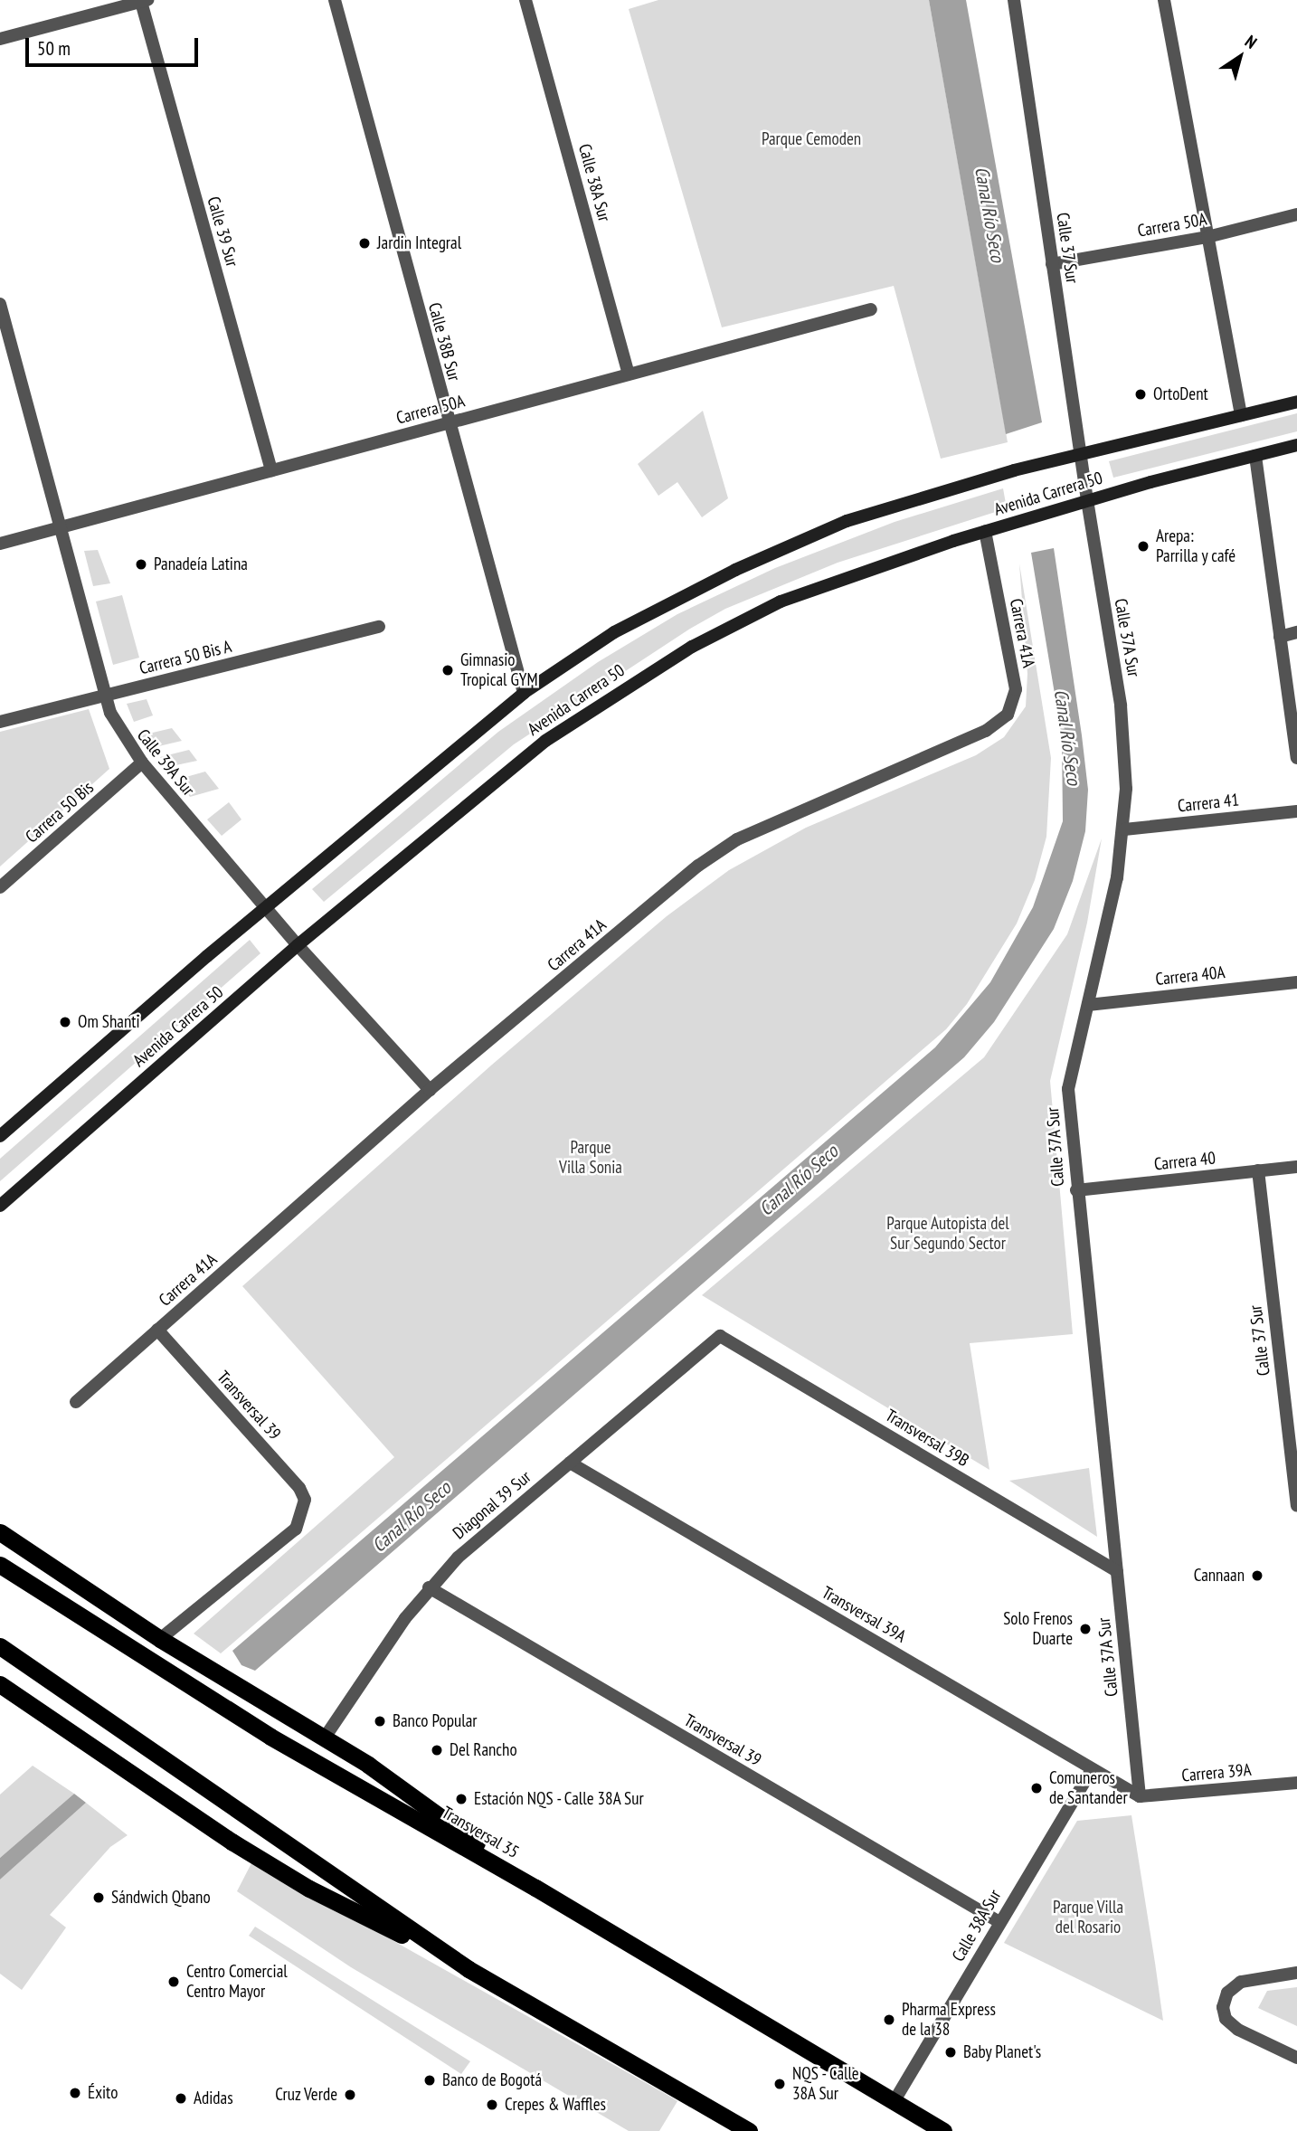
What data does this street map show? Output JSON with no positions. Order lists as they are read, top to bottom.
{
  "streets": {
    "highway": ["Transversal 35"],
    "main road": ["Avenida Carrera 50"],
    "street": [
      "Calle 38A Sur",
      "Carrera 50A",
      "Calle 39 Sur",
      "Calle 37 Sur",
      "Calle 38B Sur",
      "Carrera 41A",
      "Calle 37A Sur",
      "Carrera 50 Bis A",
      "Calle 39A Sur",
      "Carrera 41",
      "Carrera 50 Bis",
      "Carrera 40A",
      "Carrera 40",
      "Transversal 39",
      "Transversal 39B",
      "Diagonal 39 Sur",
      "Transversal 39A",
      "Carrera 39A"
    ]
  },
  "crossings": [
    ["Calle 38A Sur", "Carrera 50A"],
    ["Calle 38A Sur", "Transversal 39"],
    ["Calle 38A Sur", "Transversal 39A"],
    ["Calle 38A Sur", "Transversal 35"],
    ["Carrera 50A", "Calle 39 Sur"],
    ["Carrera 50A", "Calle 37 Sur"],
    ["Carrera 50A", "Calle 38B Sur"],
    ["Carrera 50A", "Calle 39A Sur"],
    ["Calle 37 Sur", "Avenida Carrera 50"],
    ["Calle 37 Sur", "Calle 37A Sur"],
    ["Calle 37 Sur", "Carrera 40"],
    ["Calle 38B Sur", "Avenida Carrera 50"],
    ["Avenida Carrera 50", "Carrera 41A"],
    ["Avenida Carrera 50", "Calle 37A Sur"],
    ["Avenida Carrera 50", "Calle 39A Sur"],
    ["Carrera 41A", "Calle 39A Sur"],
    ["Carrera 41A", "Transversal 39"],
    ["Calle 37A Sur", "Carrera 41"],
    ["Calle 37A Sur", "Carrera 40A"],
    ["Calle 37A Sur", "Carrera 40"],
    ["Calle 37A Sur", "Transversal 39B"],
    ["Calle 37A Sur", "Transversal 39A"],
    ["Calle 37A Sur", "Carrera 39A"],
    ["Carrera 50 Bis A", "Calle 39A Sur"],
    ["Calle 39A Sur", "Carrera 50 Bis"],
    ["Transversal 39", "Diagonal 39 Sur"],
    ["Transversal 39B", "Diagonal 39 Sur"],
    ["Diagonal 39 Sur", "Transversal 39A"],
    ["Transversal 39A", "Carrera 39A"]
  ],
  "water": ["Canal Río Seco"],
  "parks": [
    "Parque Cemoden",
    "Parque Villa Sonia",
    "Parque Autopista del Sur Segundo Sector",
    "Parque Villa del Rosario"
  ],
  "places": [
    "Jardin Integral",
    "OrtoDent",
    "Arepa: Parrilla y café",
    "Panadeía Latina",
    "Gimnasio Tropical GYM",
    "Om Shanti",
    "Cannaan",
    "Solo Frenos Duarte",
    "Banco Popular",
    "Del Rancho",
    "Comuneros de Santander",
    "Estación NQS - Calle 38A Sur",
    "Sándwich Qbano",
    "Centro Comercial Centro Mayor",
    "Pharma Express de la 38",
    "Baby Planet's",
    "Banco de Bogotá",
    "NQS - Calle 38A Sur",
    "Éxito",
    "Cruz Verde",
    "Adidas",
    "Crepes & Waffles"
  ],
  "scale_bar": "50 m",
  "north": "top right"
}
